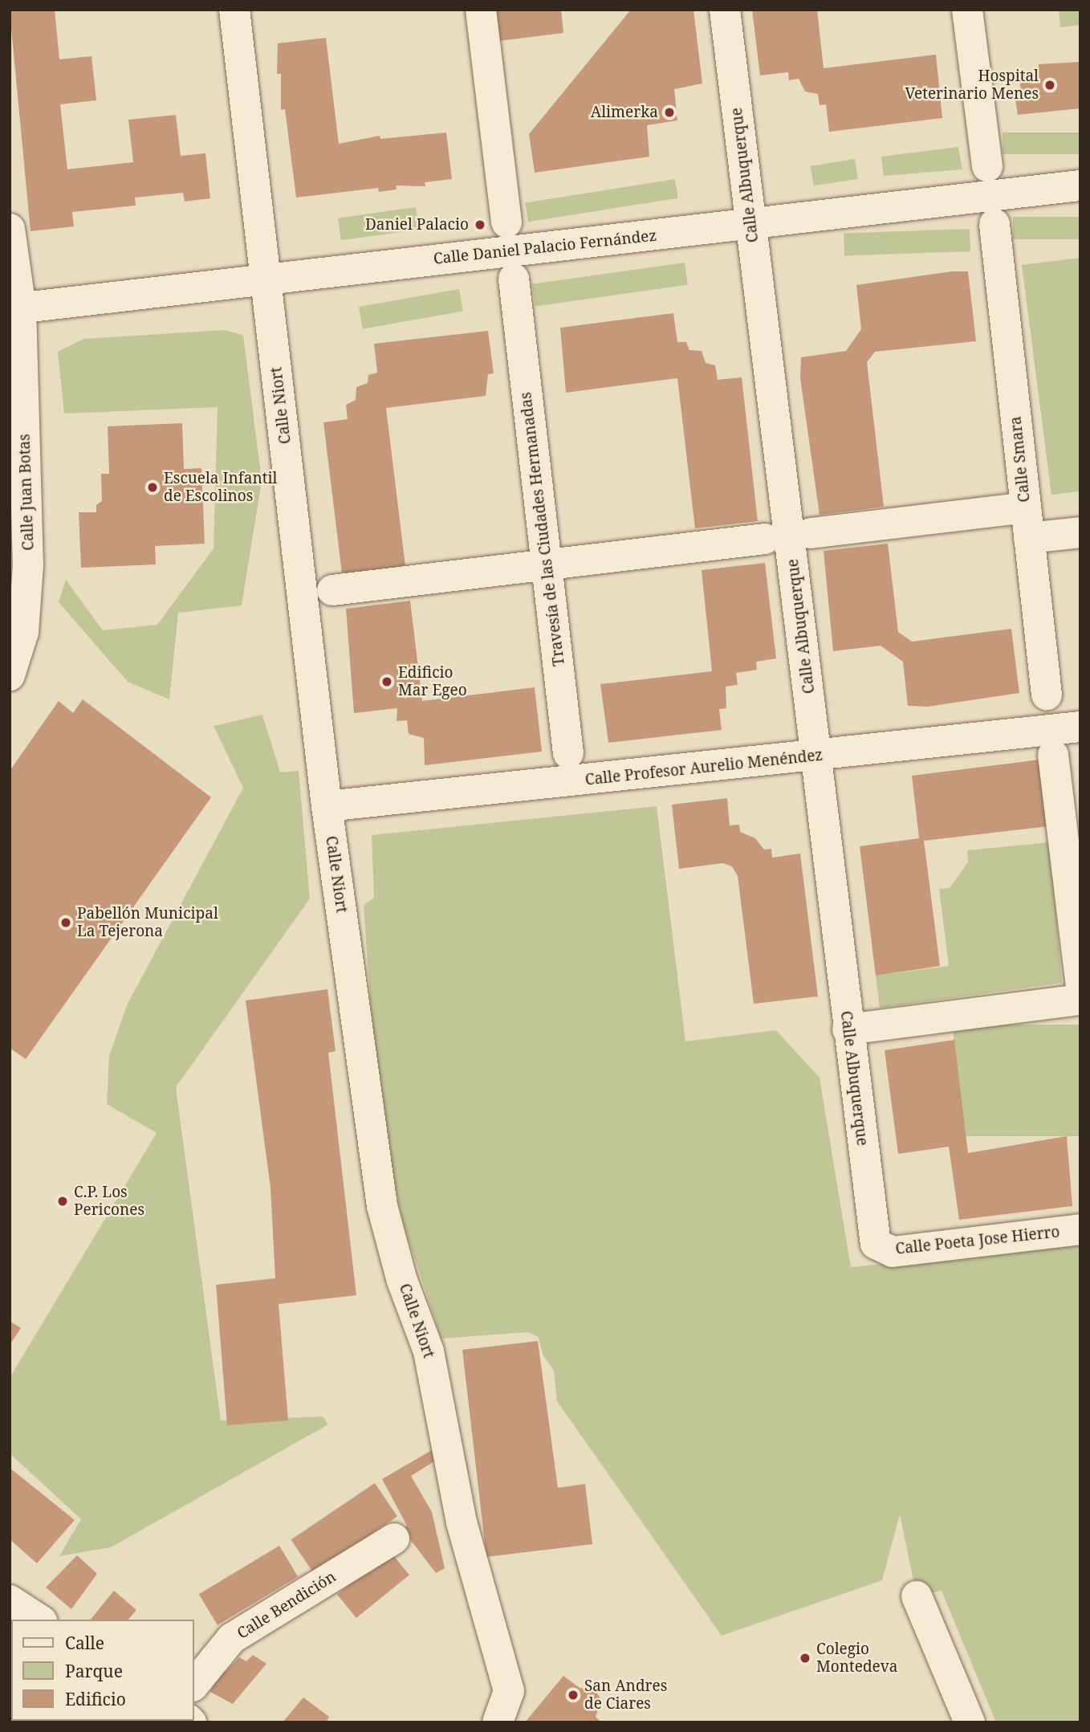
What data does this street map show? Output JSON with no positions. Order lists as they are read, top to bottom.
{
  "streets": {
    "street": [
      "Calle Albuquerque",
      "Calle Daniel Palacio Fernández",
      "Calle Niort",
      "Calle Smara",
      "Calle Juan Botas",
      "Travesía de las Ciudades Hermanadas",
      "Calle Profesor Aurelio Menéndez",
      "Calle Poeta Jose Hierro",
      "Calle Bendición"
    ]
  },
  "crossings": [
    ["Calle Albuquerque", "Calle Daniel Palacio Fernández"],
    ["Calle Albuquerque", "Calle Profesor Aurelio Menéndez"],
    ["Calle Albuquerque", "Calle Poeta Jose Hierro"],
    ["Calle Daniel Palacio Fernández", "Calle Niort"],
    ["Calle Daniel Palacio Fernández", "Calle Juan Botas"],
    ["Calle Niort", "Calle Profesor Aurelio Menéndez"]
  ],
  "places": [
    "Hospital Veterinario Menes",
    "Alimerka",
    "Daniel Palacio",
    "Escuela Infantil de Escolinos",
    "Edificio Mar Egeo",
    "Pabellón Municipal La Tejerona",
    "C.P. Los Pericones",
    "Colegio Montedeva",
    "San Andres de Ciares"
  ],
  "legend": ["Calle", "Parque", "Edificio"]
}
